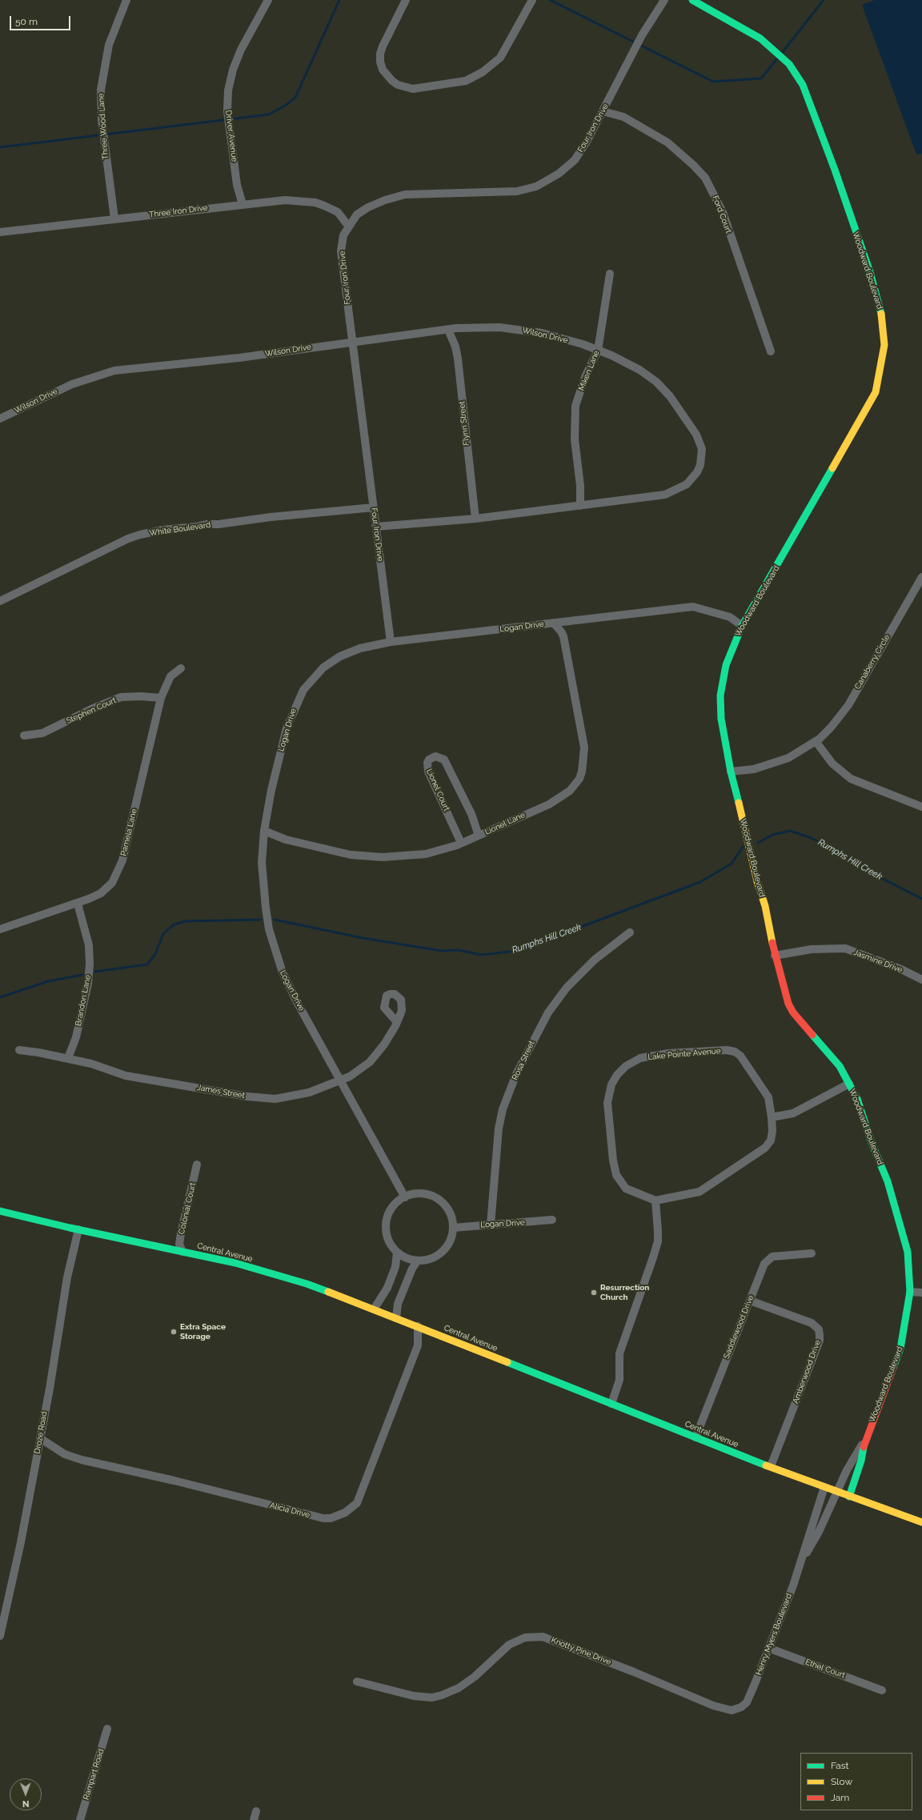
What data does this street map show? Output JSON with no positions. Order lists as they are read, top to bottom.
{
  "streets": {
    "street": [
      "Three Wood Lane",
      "Four Iron Drive",
      "Driver Avenue",
      "Three Iron Drive",
      "Ford Court",
      "Woodward Boulevard",
      "Wilson Drive",
      "Miken Lane",
      "Flynn Street",
      "White Boulevard",
      "Logan Drive",
      "Canaberry Circle",
      "Stephen Court",
      "Lionel Court",
      "Lionel Lane",
      "Pamela Lane",
      "Jasmine Drive",
      "Brandon Lane",
      "Lake Pointe Avenue",
      "Rosa Street",
      "James Street",
      "Colonial Court",
      "Central Avenue",
      "Saddlewood Drive",
      "Amberwood Drive",
      "Droze Road",
      "Alicia Drive",
      "Henry Myers Boulevard",
      "Knotty Pine Drive",
      "Ethel Court",
      "Rampart Road"
    ]
  },
  "crossings": [
    ["Three Wood Lane", "Three Iron Drive"],
    ["Four Iron Drive", "Three Iron Drive"],
    ["Four Iron Drive", "Ford Court"],
    ["Four Iron Drive", "Wilson Drive"],
    ["Four Iron Drive", "White Boulevard"],
    ["Four Iron Drive", "Logan Drive"],
    ["Driver Avenue", "Three Iron Drive"],
    ["Woodward Boulevard", "Logan Drive"],
    ["Woodward Boulevard", "Canaberry Circle"],
    ["Woodward Boulevard", "Jasmine Drive"],
    ["Woodward Boulevard", "Central Avenue"],
    ["Woodward Boulevard", "Henry Myers Boulevard"],
    ["Wilson Drive", "Miken Lane"],
    ["Wilson Drive", "Flynn Street"],
    ["Logan Drive", "Lionel Lane"],
    ["Logan Drive", "Rosa Street"],
    ["Logan Drive", "James Street"],
    ["Stephen Court", "Pamela Lane"],
    ["Lionel Court", "Lionel Lane"],
    ["Pamela Lane", "Brandon Lane"],
    ["Brandon Lane", "James Street"],
    ["Colonial Court", "Central Avenue"],
    ["Central Avenue", "Saddlewood Drive"],
    ["Central Avenue", "Amberwood Drive"],
    ["Central Avenue", "Droze Road"],
    ["Central Avenue", "Alicia Drive"],
    ["Central Avenue", "Henry Myers Boulevard"],
    ["Saddlewood Drive", "Amberwood Drive"],
    ["Droze Road", "Alicia Drive"],
    ["Henry Myers Boulevard", "Knotty Pine Drive"],
    ["Henry Myers Boulevard", "Ethel Court"]
  ],
  "water": ["Rumphs Hill Creek"],
  "places": ["Resurrection Church", "Extra Space Storage"],
  "legend": ["Fast", "Slow", "Jam"],
  "scale_bar": "50 m",
  "north": "bottom"
}
